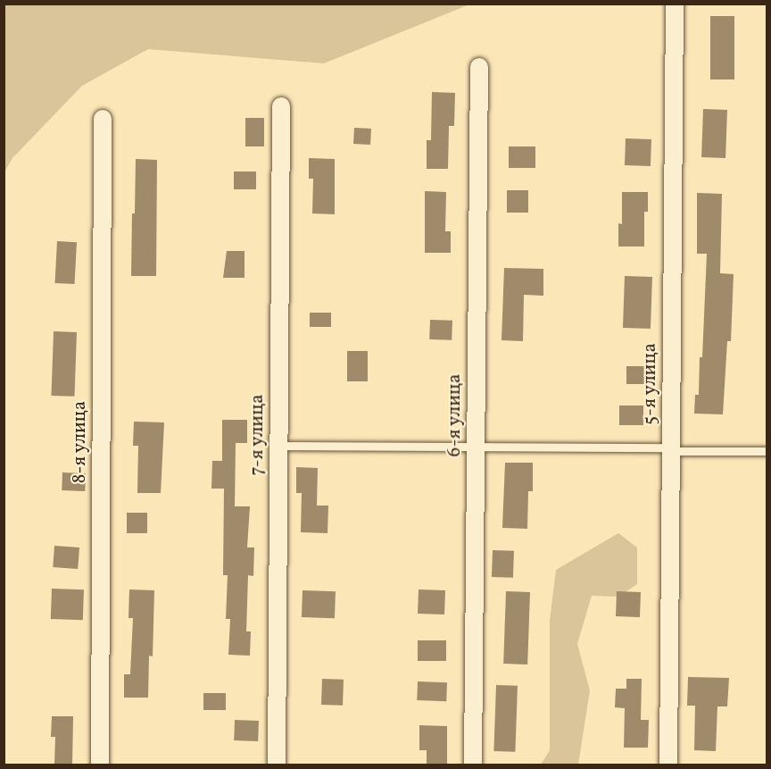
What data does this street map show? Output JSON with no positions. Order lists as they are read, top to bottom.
{
  "streets": {
    "street": [
      "5-я улица",
      "6-я улица",
      "7-я улица",
      "8-я улица"
    ]
  }
}
